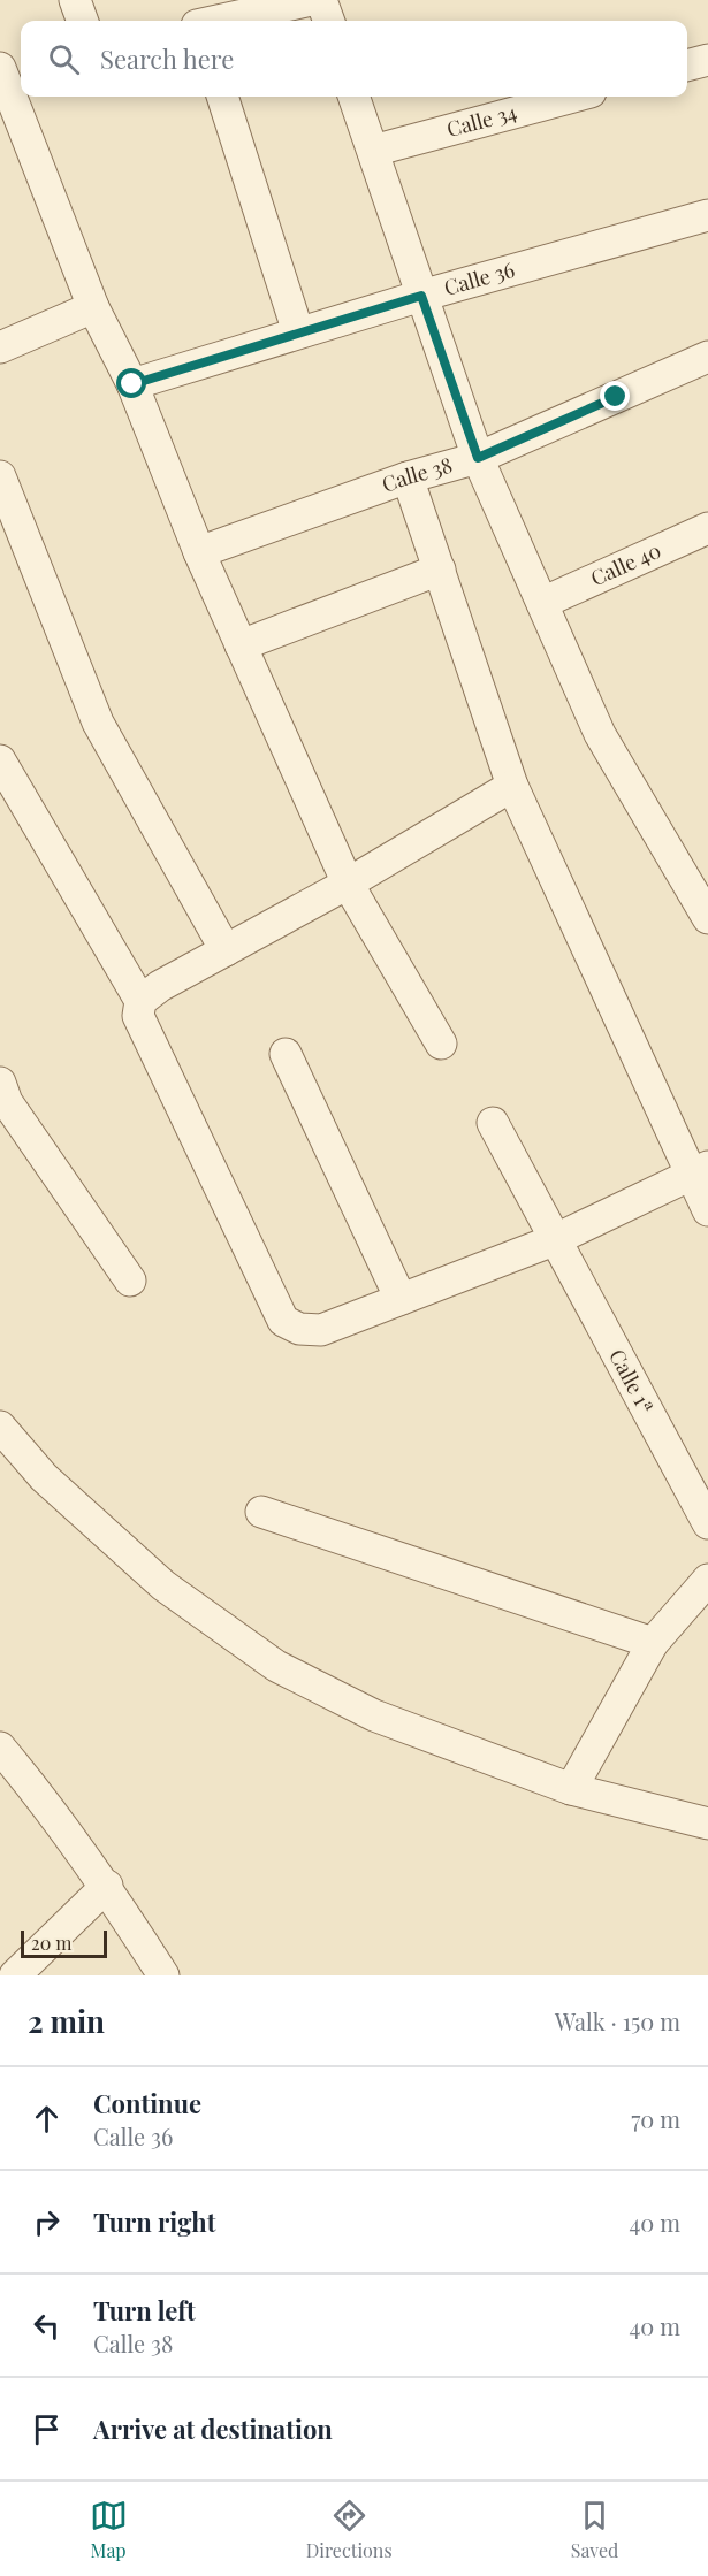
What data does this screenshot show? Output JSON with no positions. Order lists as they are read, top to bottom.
{
  "streets": {
    "street": [
      "Calle 34",
      "Calle 36",
      "Calle 38",
      "Calle 40",
      "Calle 1ª"
    ]
  },
  "scale_bar": "20 m",
  "page": {
    "search": "Search here",
    "scale": "20 m",
    "heading": ["2 min", "Walk · 150 m"],
    "list": [
      ["Continue", "Calle 36", "70 m"],
      ["Turn right", "40 m"],
      ["Turn left", "Calle 38", "40 m"],
      "Arrive at destination"
    ],
    "nav": ["Map", "Directions", "Saved"]
  }
}
